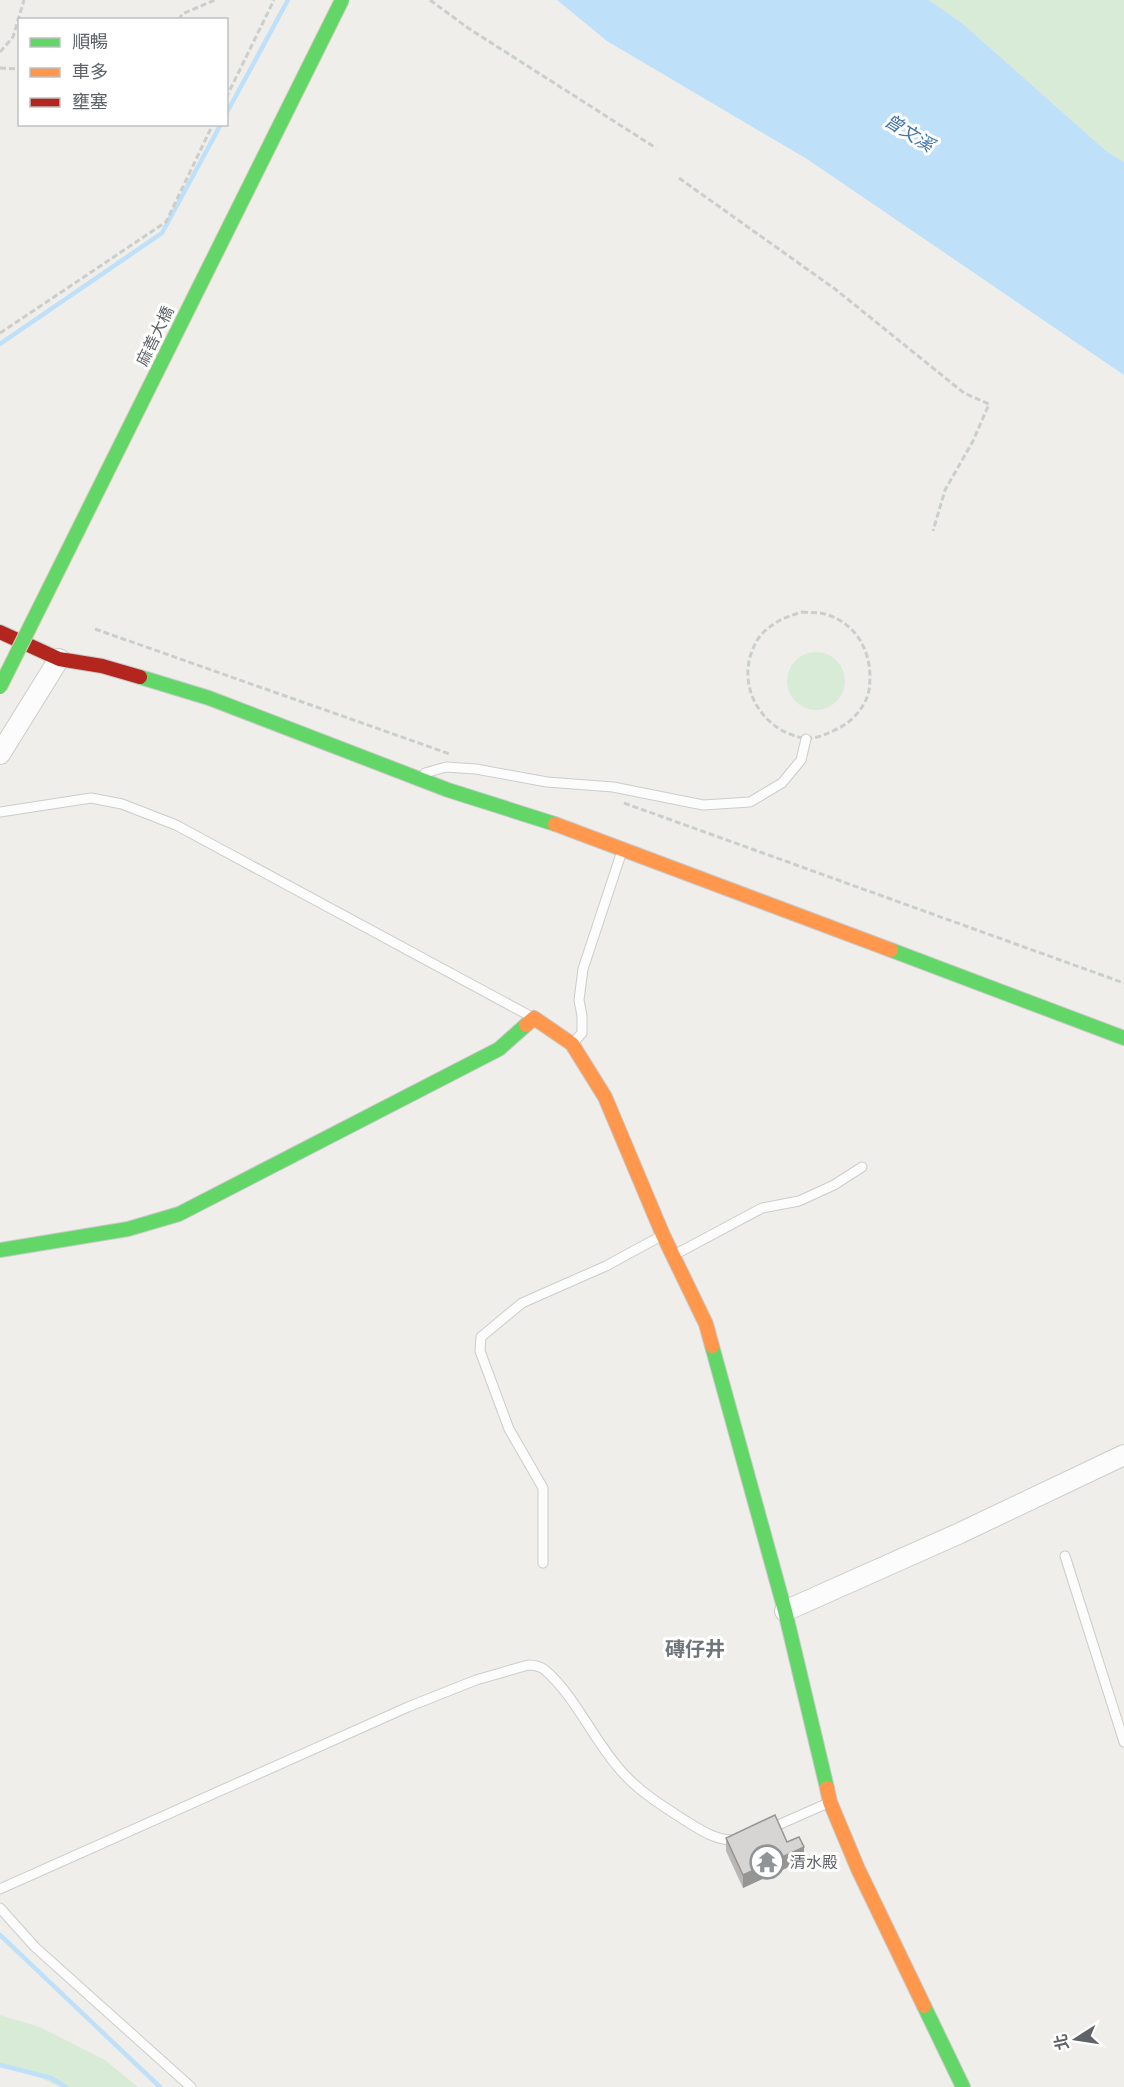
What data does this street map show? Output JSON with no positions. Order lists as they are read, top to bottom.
{
  "streets": {
    "street": ["麻善大橋"]
  },
  "districts": ["磚仔井"],
  "water": ["曾文溪"],
  "places": {
    "temple": ["清水殿"]
  },
  "legend": ["順暢", "車多", "壅塞"],
  "north": "left"
}
